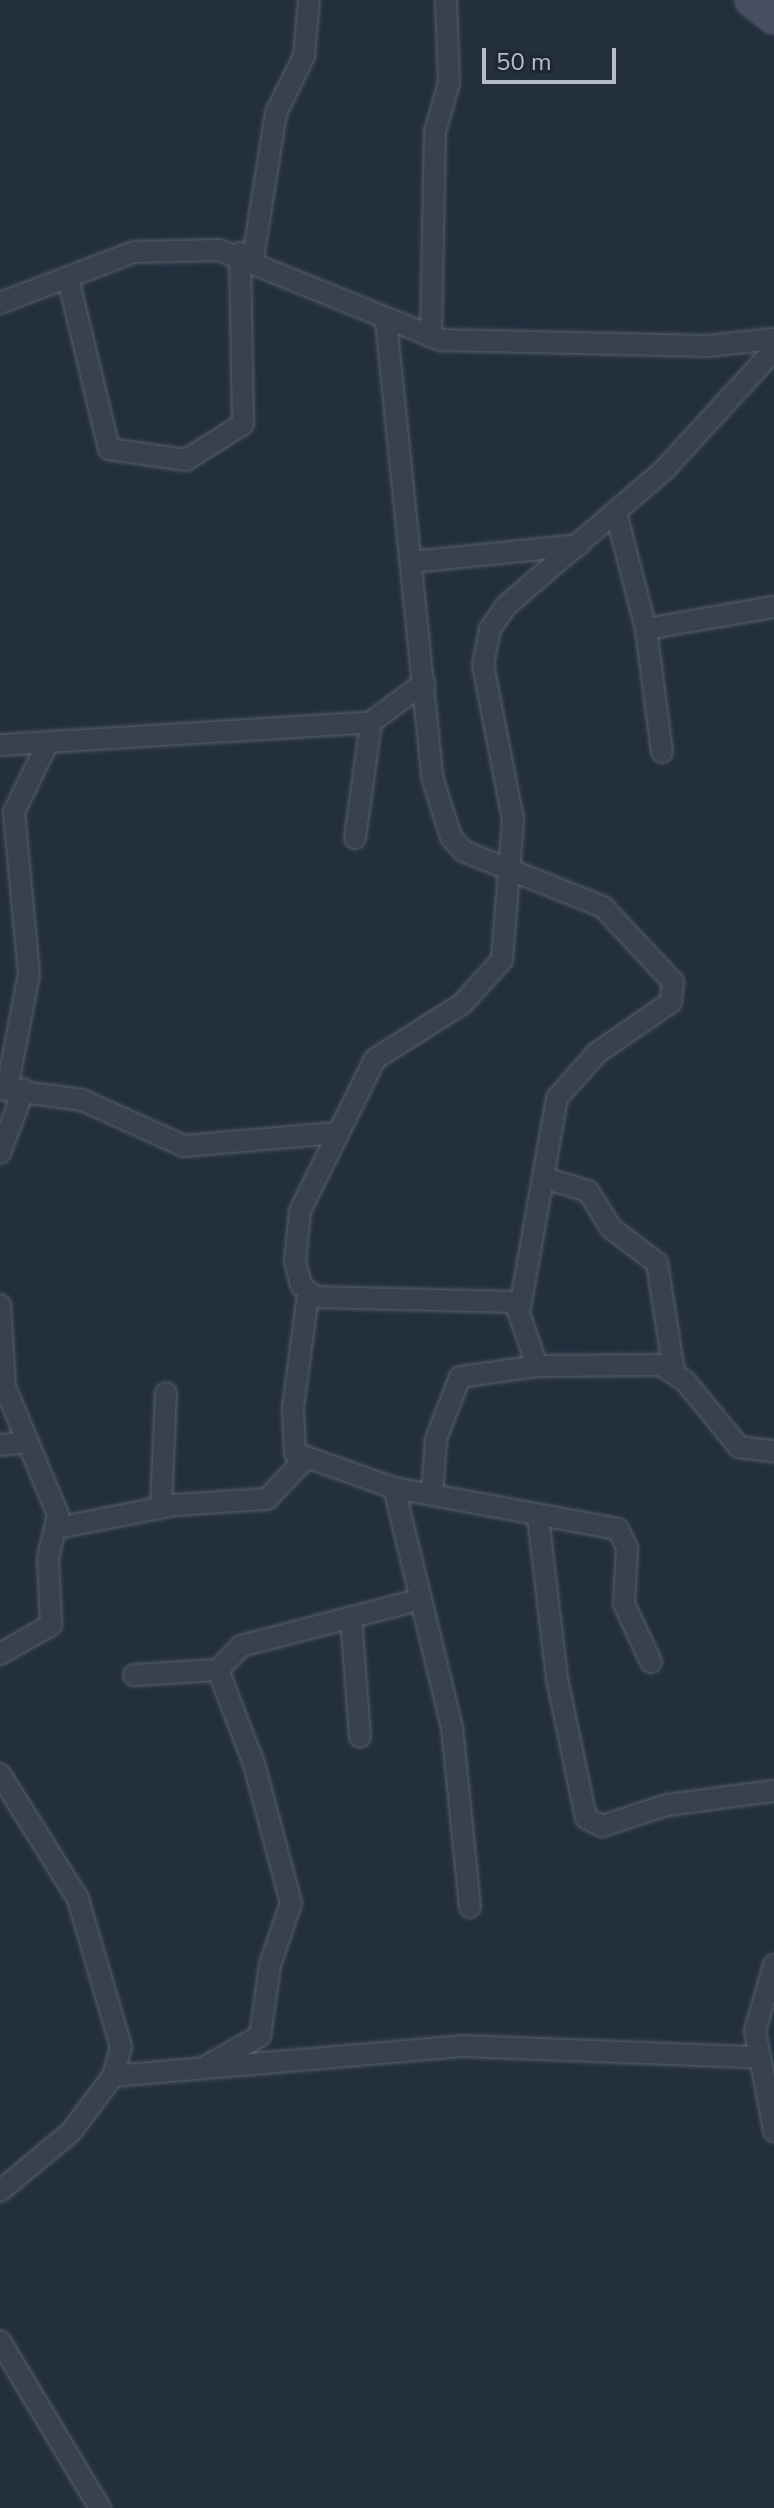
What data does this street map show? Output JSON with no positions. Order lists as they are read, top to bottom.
{
  "scale_bar": "50 m"
}
